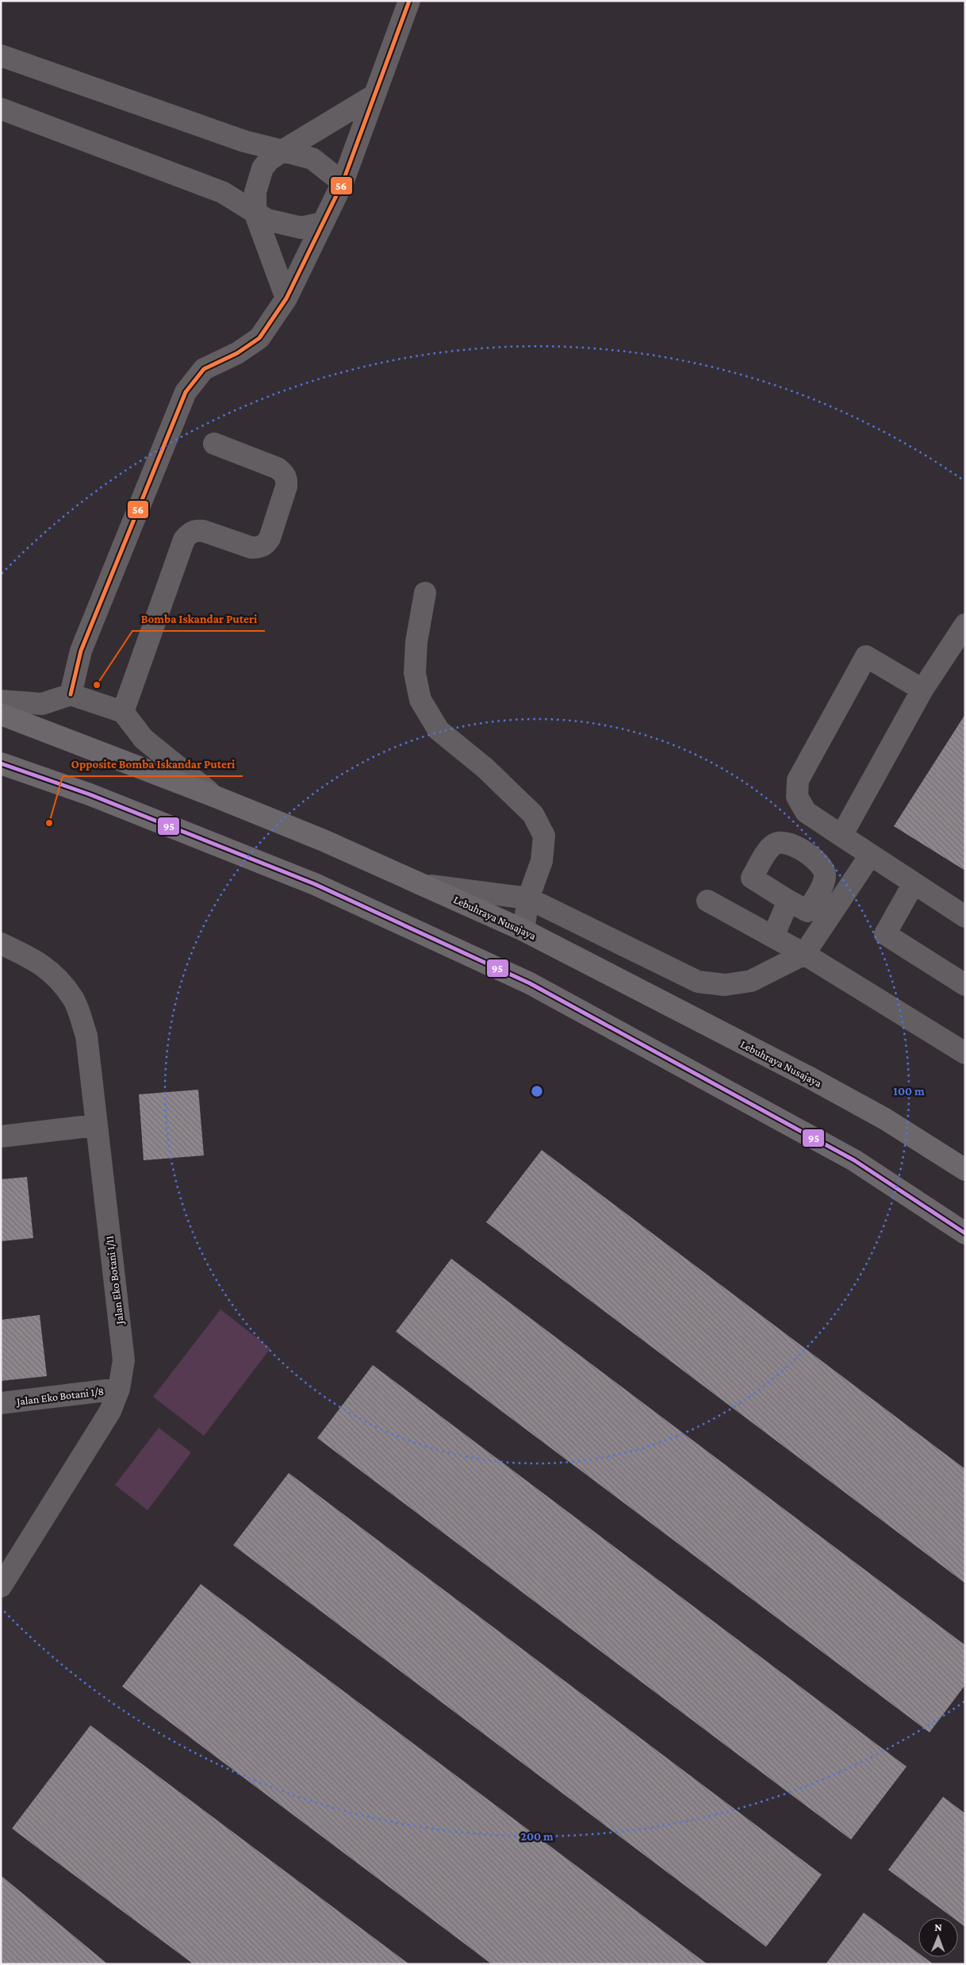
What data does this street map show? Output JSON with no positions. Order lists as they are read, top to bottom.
{
  "streets": {
    "main road": ["Lebuhraya Nusajaya"],
    "street": ["Jalan Eko Botani 1/11", "Jalan Eko Botani 1/8"]
  },
  "crossings": [
    ["Jalan Eko Botani 1/11", "Jalan Eko Botani 1/8"]
  ],
  "places": ["Bomba Iskandar Puteri", "Opposite Bomba Iskandar Puteri"],
  "lines": ["transit line 56", "transit line 95"],
  "north": "top",
  "rings": ["100 m", "200 m"]
}
